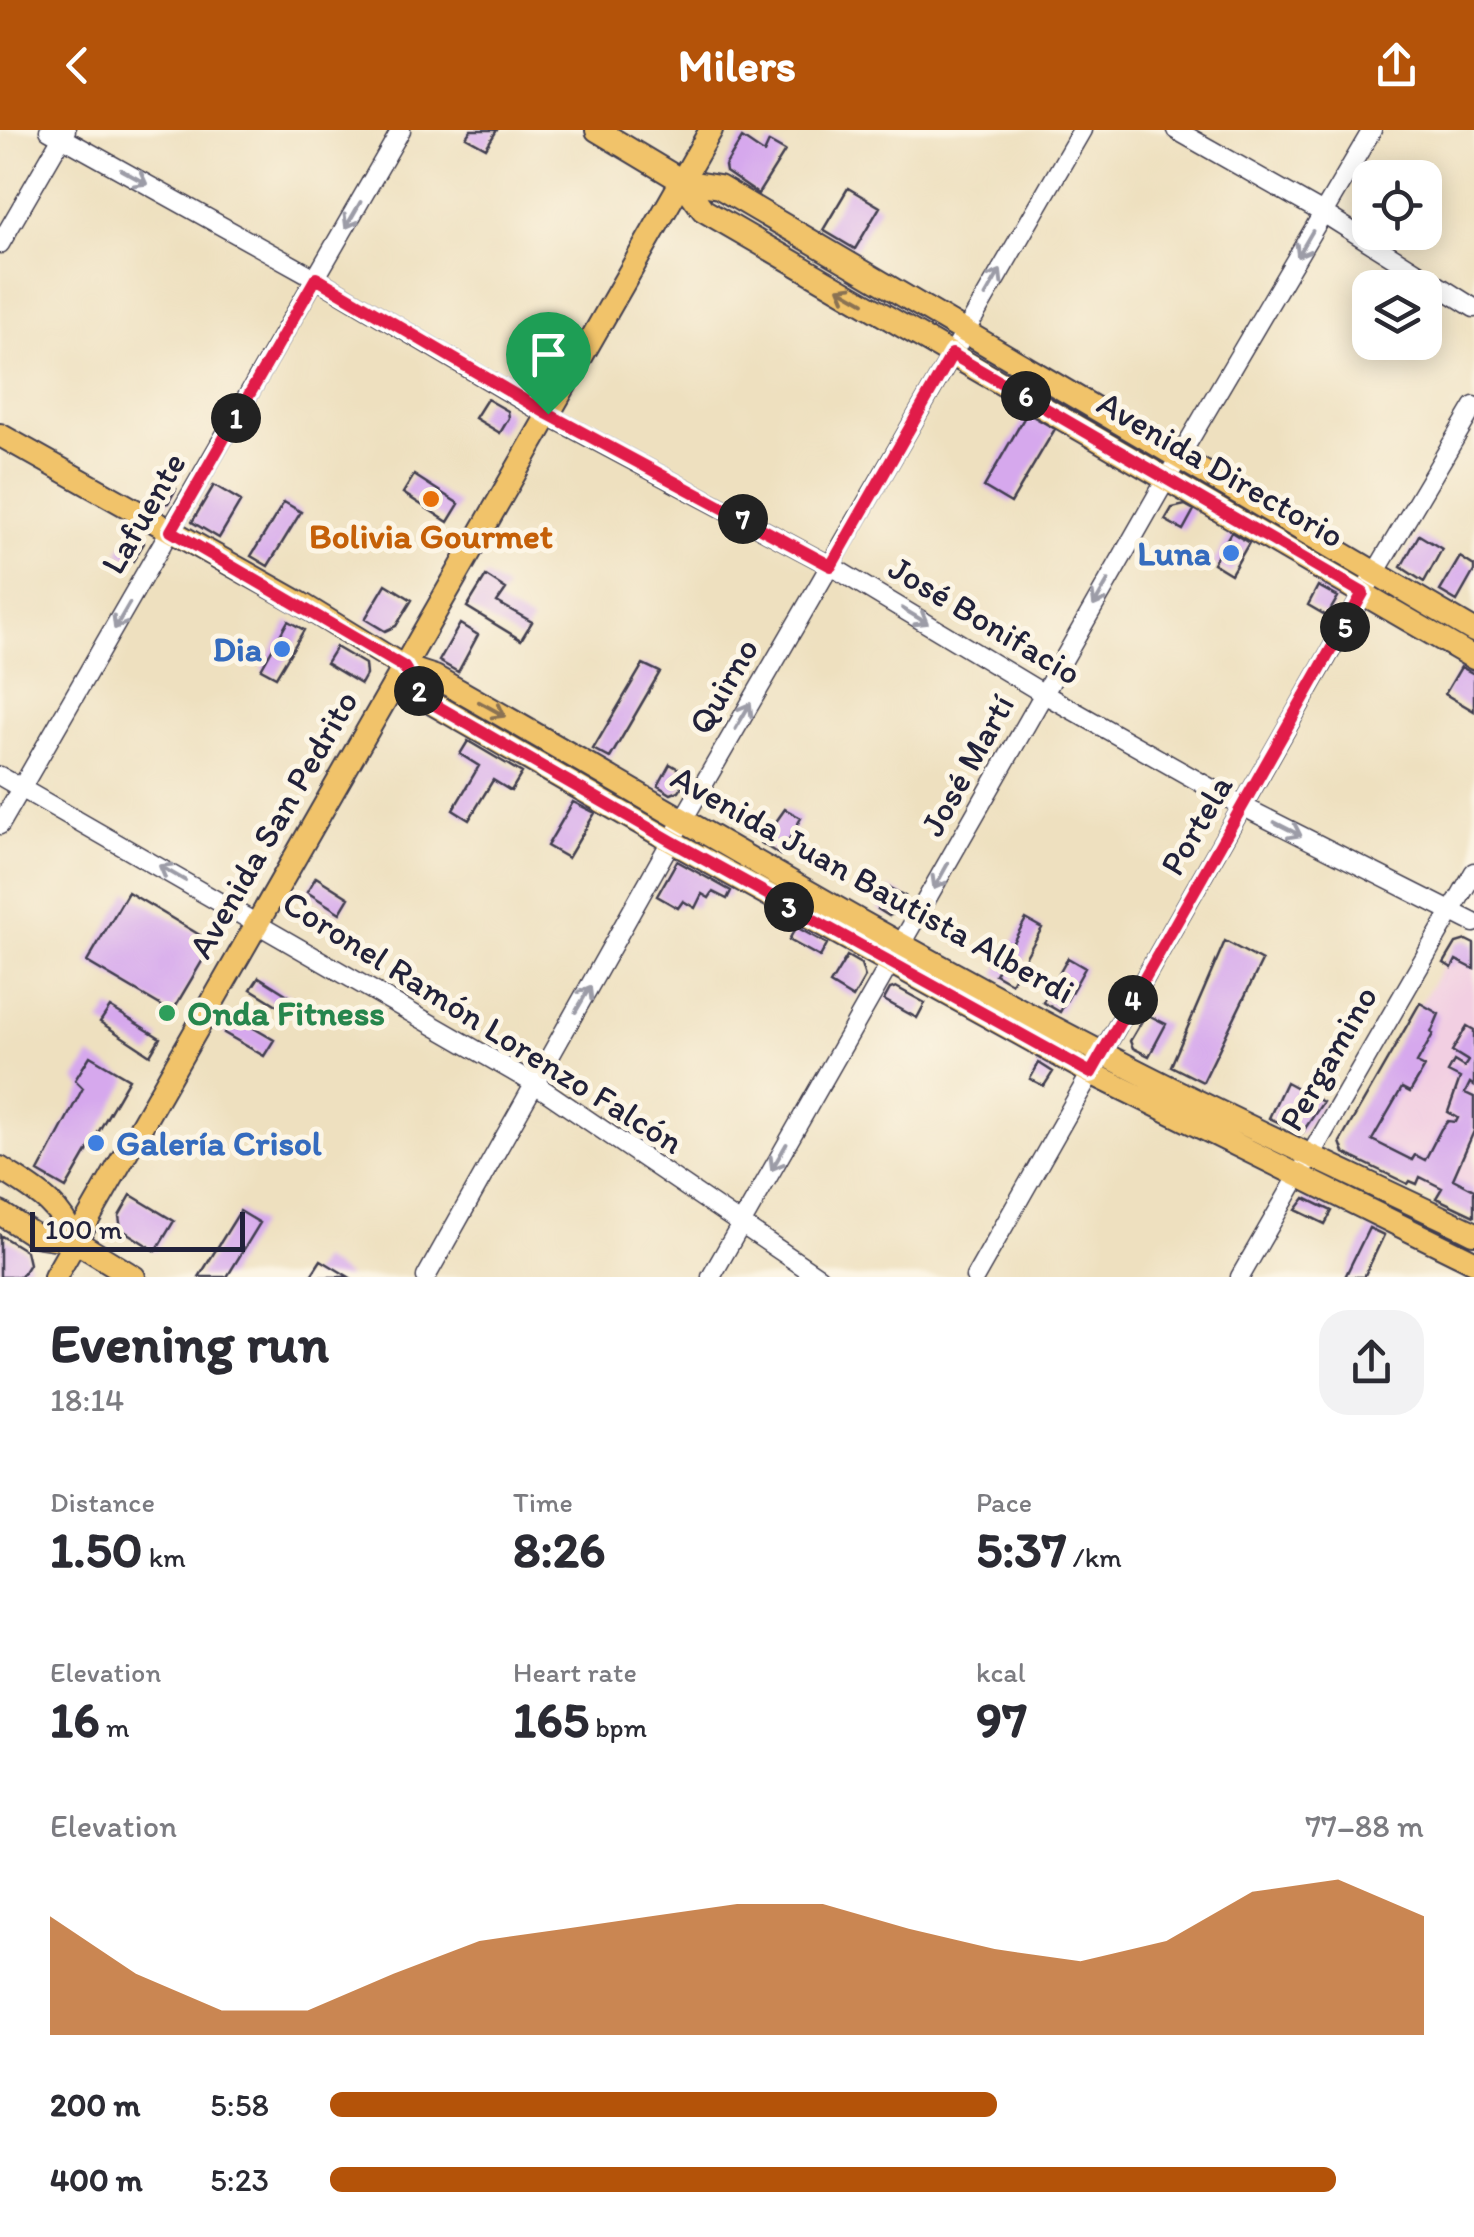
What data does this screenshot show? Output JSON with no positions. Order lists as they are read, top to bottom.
{
  "streets": {
    "main road": ["Avenida Directorio", "Avenida San Pedrito", "Avenida Juan Bautista Alberdi"],
    "street": [
      "Lafuente",
      "José Bonifacio",
      "Quirno",
      "José Martí",
      "Portela",
      "Coronel Ramón Lorenzo Falcón",
      "Pergamino"
    ]
  },
  "crossings": [
    ["Avenida Directorio", "Quirno"],
    ["Avenida Directorio", "José Martí"],
    ["Avenida Directorio", "Avenida San Pedrito"],
    ["Avenida Directorio", "Portela"],
    ["Lafuente", "José Bonifacio"],
    ["Lafuente", "Avenida Juan Bautista Alberdi"],
    ["Lafuente", "Coronel Ramón Lorenzo Falcón"],
    ["José Bonifacio", "Quirno"],
    ["José Bonifacio", "José Martí"],
    ["José Bonifacio", "Avenida San Pedrito"],
    ["José Bonifacio", "Portela"],
    ["José Bonifacio", "Pergamino"],
    ["Quirno", "Avenida Juan Bautista Alberdi"],
    ["Quirno", "Coronel Ramón Lorenzo Falcón"],
    ["José Martí", "Avenida Juan Bautista Alberdi"],
    ["José Martí", "Coronel Ramón Lorenzo Falcón"],
    ["Avenida San Pedrito", "Avenida Juan Bautista Alberdi"],
    ["Avenida San Pedrito", "Coronel Ramón Lorenzo Falcón"],
    ["Portela", "Avenida Juan Bautista Alberdi"],
    ["Avenida Juan Bautista Alberdi", "Pergamino"]
  ],
  "one_way": [
    "Lafuente",
    "José Bonifacio",
    "Quirno",
    "José Martí"
  ],
  "places": [
    "Bolivia Gourmet",
    "Luna",
    "Dia",
    "Onda Fitness",
    "Galería Crisol"
  ],
  "scale_bar": "100 m",
  "page": {
    "header": "Milers",
    "pins": [
      "6",
      "1",
      "7",
      "5",
      "2",
      "3",
      "4"
    ],
    "scale": "100 m",
    "heading": ["Evening run", "18:14"],
    "stats": [
      ["Distance", "1.50 km"],
      ["Time", "8:26"],
      ["Pace", "5:37 /km"],
      ["Elevation", "16 m"],
      ["Heart rate", "165 bpm"],
      ["kcal", "97"]
    ],
    "chart": ["Elevation", "77–88 m"],
    "list": [
      {
        "name": "200 m",
        "note": "5:58"
      },
      {
        "name": "400 m",
        "note": "5:23"
      }
    ]
  }
}
